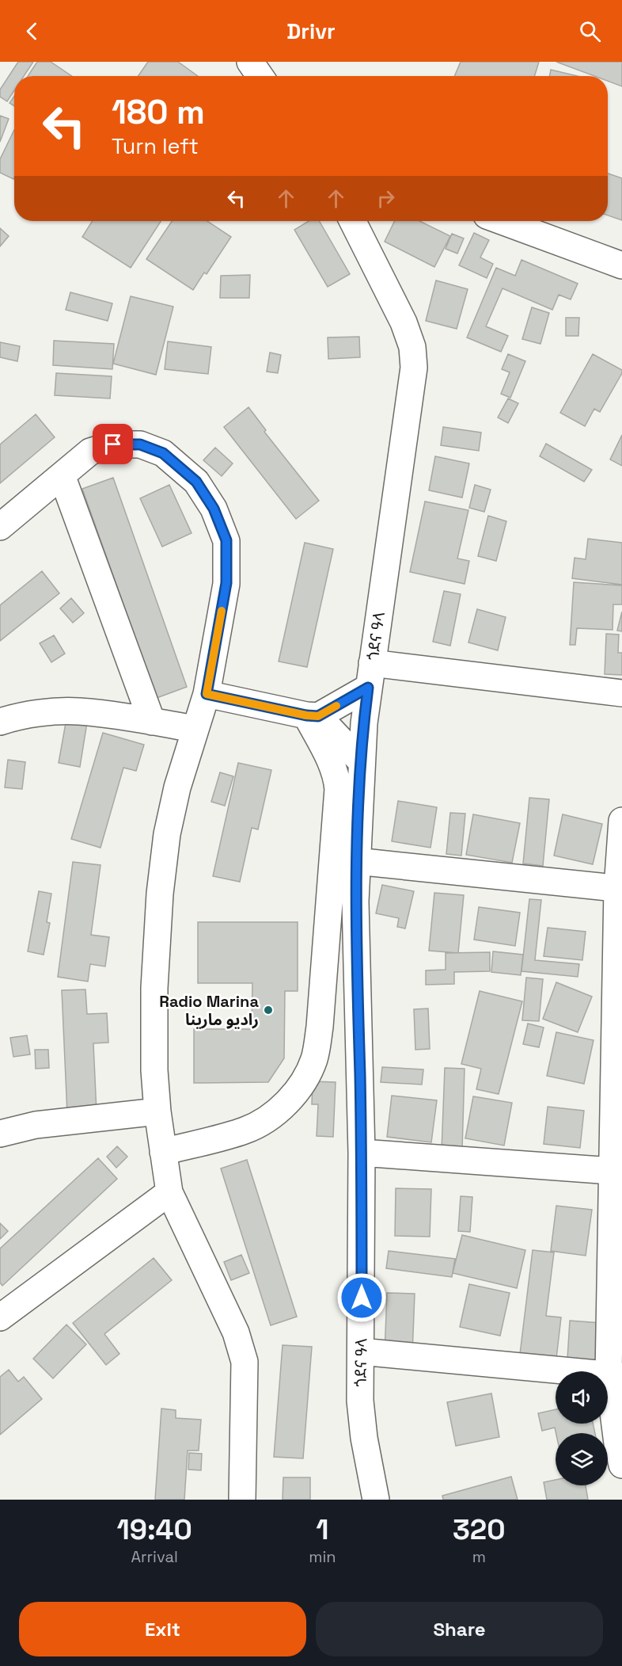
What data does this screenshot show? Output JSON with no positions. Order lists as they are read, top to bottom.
{
  "streets": {
    "street": ["ጎደና ዓላ"]
  },
  "places": ["Radio Marina راديو مارينا"],
  "page": {
    "header": "Drivr",
    "turn": ["180 m", "Turn left"],
    "eta": [
      "19:40",
      "Arrival",
      "1",
      "min",
      "320",
      "m"
    ],
    "buttons": ["Exit", "Share"]
  }
}
